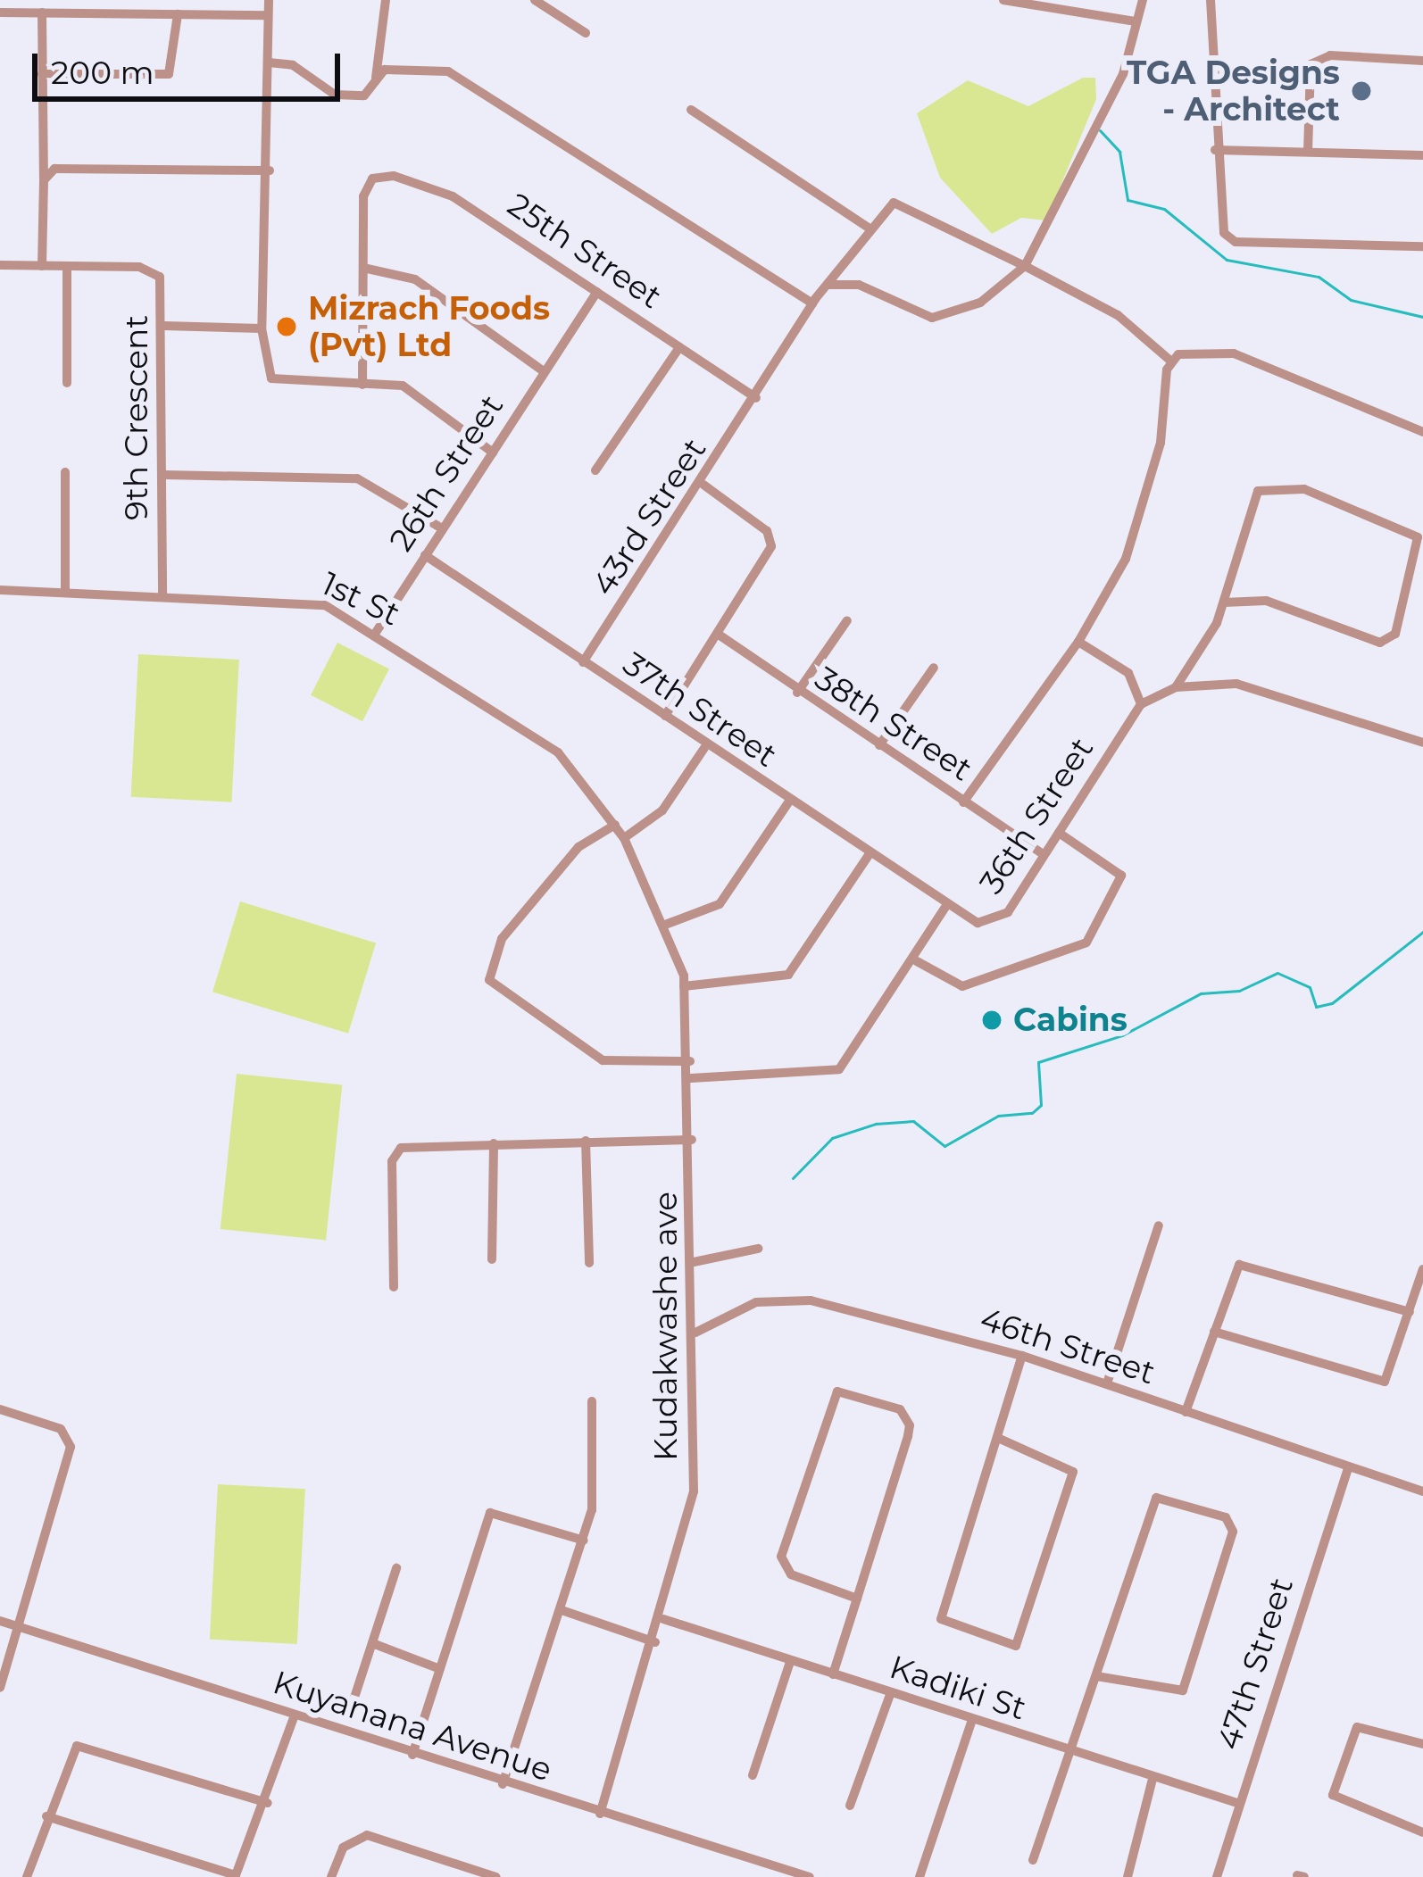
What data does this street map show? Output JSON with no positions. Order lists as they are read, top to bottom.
{
  "streets": {
    "street": [
      "25th Street",
      "9th Crescent",
      "26th Street",
      "43rd Street",
      "1st St",
      "37th Street",
      "38th Street",
      "36th Street",
      "Kudakwashe ave",
      "46th Street",
      "47th Street",
      "Kadiki St",
      "Kuyanana Avenue"
    ]
  },
  "crossings": [
    ["25th Street", "26th Street"],
    ["25th Street", "43rd Street"],
    ["9th Crescent", "1st St"],
    ["26th Street", "1st St"],
    ["26th Street", "37th Street"],
    ["43rd Street", "37th Street"],
    ["1st St", "Kudakwashe ave"],
    ["37th Street", "36th Street"],
    ["38th Street", "36th Street"],
    ["36th Street", "Kudakwashe ave"],
    ["Kudakwashe ave", "46th Street"],
    ["Kudakwashe ave", "Kadiki St"],
    ["Kudakwashe ave", "Kuyanana Avenue"],
    ["46th Street", "47th Street"],
    ["47th Street", "Kadiki St"]
  ],
  "places": ["TGA Designs - Architect", "Mizrach Foods (Pvt) Ltd", "Cabins"],
  "scale_bar": "200 m"
}
